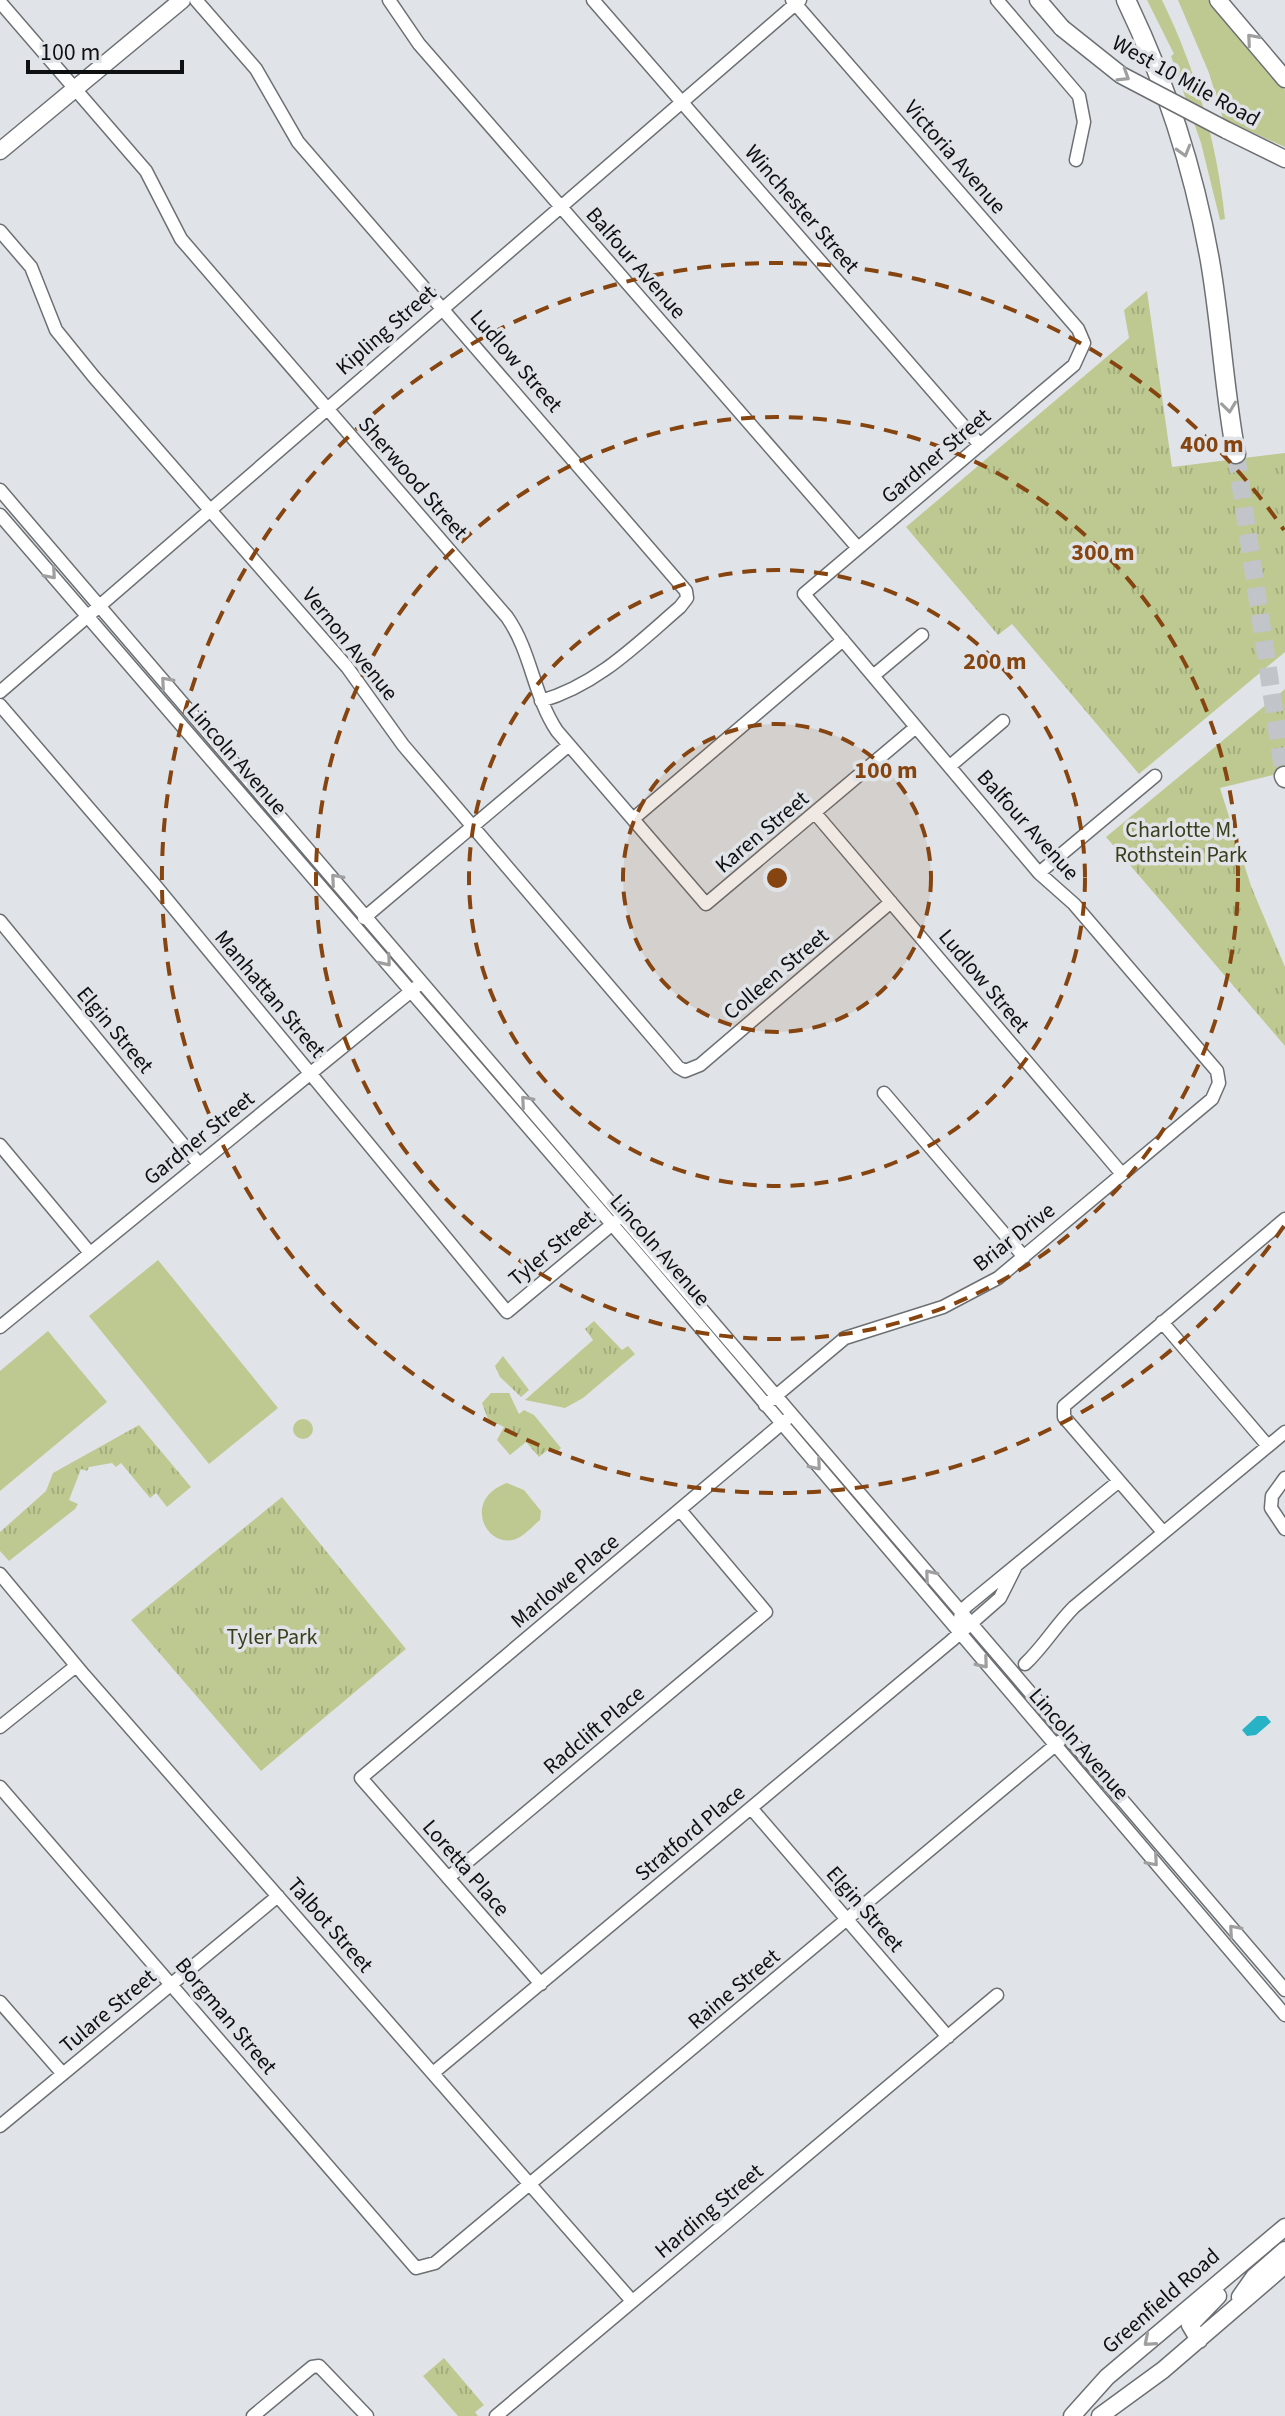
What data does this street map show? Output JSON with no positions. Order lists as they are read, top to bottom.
{
  "streets": {
    "main road": ["West 10 Mile Road", "Greenfield Road"],
    "street": [
      "Victoria Avenue",
      "Winchester Street",
      "Balfour Avenue",
      "Kipling Street",
      "Ludlow Street",
      "Gardner Street",
      "Sherwood Street",
      "Vernon Avenue",
      "Lincoln Avenue",
      "Karen Street",
      "Colleen Street",
      "Manhattan Street",
      "Elgin Street",
      "Briar Drive",
      "Tyler Street",
      "Marlowe Place",
      "Radclift Place",
      "Stratford Place",
      "Loretta Place",
      "Talbot Street",
      "Raine Street",
      "Tulare Street",
      "Borgman Street",
      "Harding Street"
    ]
  },
  "crossings": [
    ["Victoria Avenue", "Kipling Street"],
    ["Victoria Avenue", "Gardner Street"],
    ["Winchester Street", "Kipling Street"],
    ["Winchester Street", "Gardner Street"],
    ["Balfour Avenue", "Kipling Street"],
    ["Balfour Avenue", "Gardner Street"],
    ["Balfour Avenue", "Karen Street"],
    ["Balfour Avenue", "Briar Drive"],
    ["Kipling Street", "Ludlow Street"],
    ["Kipling Street", "Sherwood Street"],
    ["Kipling Street", "Vernon Avenue"],
    ["Kipling Street", "Lincoln Avenue"],
    ["Ludlow Street", "Sherwood Street"],
    ["Ludlow Street", "Karen Street"],
    ["Ludlow Street", "Colleen Street"],
    ["Ludlow Street", "Briar Drive"],
    ["Gardner Street", "Lincoln Avenue"],
    ["Gardner Street", "Manhattan Street"],
    ["Gardner Street", "Elgin Street"],
    ["Sherwood Street", "Karen Street"],
    ["Vernon Avenue", "Colleen Street"],
    ["Lincoln Avenue", "Briar Drive"],
    ["Lincoln Avenue", "Tyler Street"],
    ["Lincoln Avenue", "Marlowe Place"],
    ["Lincoln Avenue", "Stratford Place"],
    ["Lincoln Avenue", "Raine Street"],
    ["Manhattan Street", "Tyler Street"],
    ["Elgin Street", "Stratford Place"],
    ["Elgin Street", "Raine Street"],
    ["Elgin Street", "Harding Street"],
    ["Marlowe Place", "Radclift Place"],
    ["Marlowe Place", "Loretta Place"],
    ["Radclift Place", "Loretta Place"],
    ["Stratford Place", "Loretta Place"],
    ["Stratford Place", "Talbot Street"],
    ["Talbot Street", "Raine Street"],
    ["Talbot Street", "Tulare Street"],
    ["Talbot Street", "Harding Street"],
    ["Raine Street", "Borgman Street"],
    ["Tulare Street", "Borgman Street"]
  ],
  "parks": ["Charlotte M. Rothstein Park", "Tyler Park"],
  "scale_bar": "100 m",
  "rings": [
    "400 m",
    "300 m",
    "200 m",
    "100 m"
  ]
}
